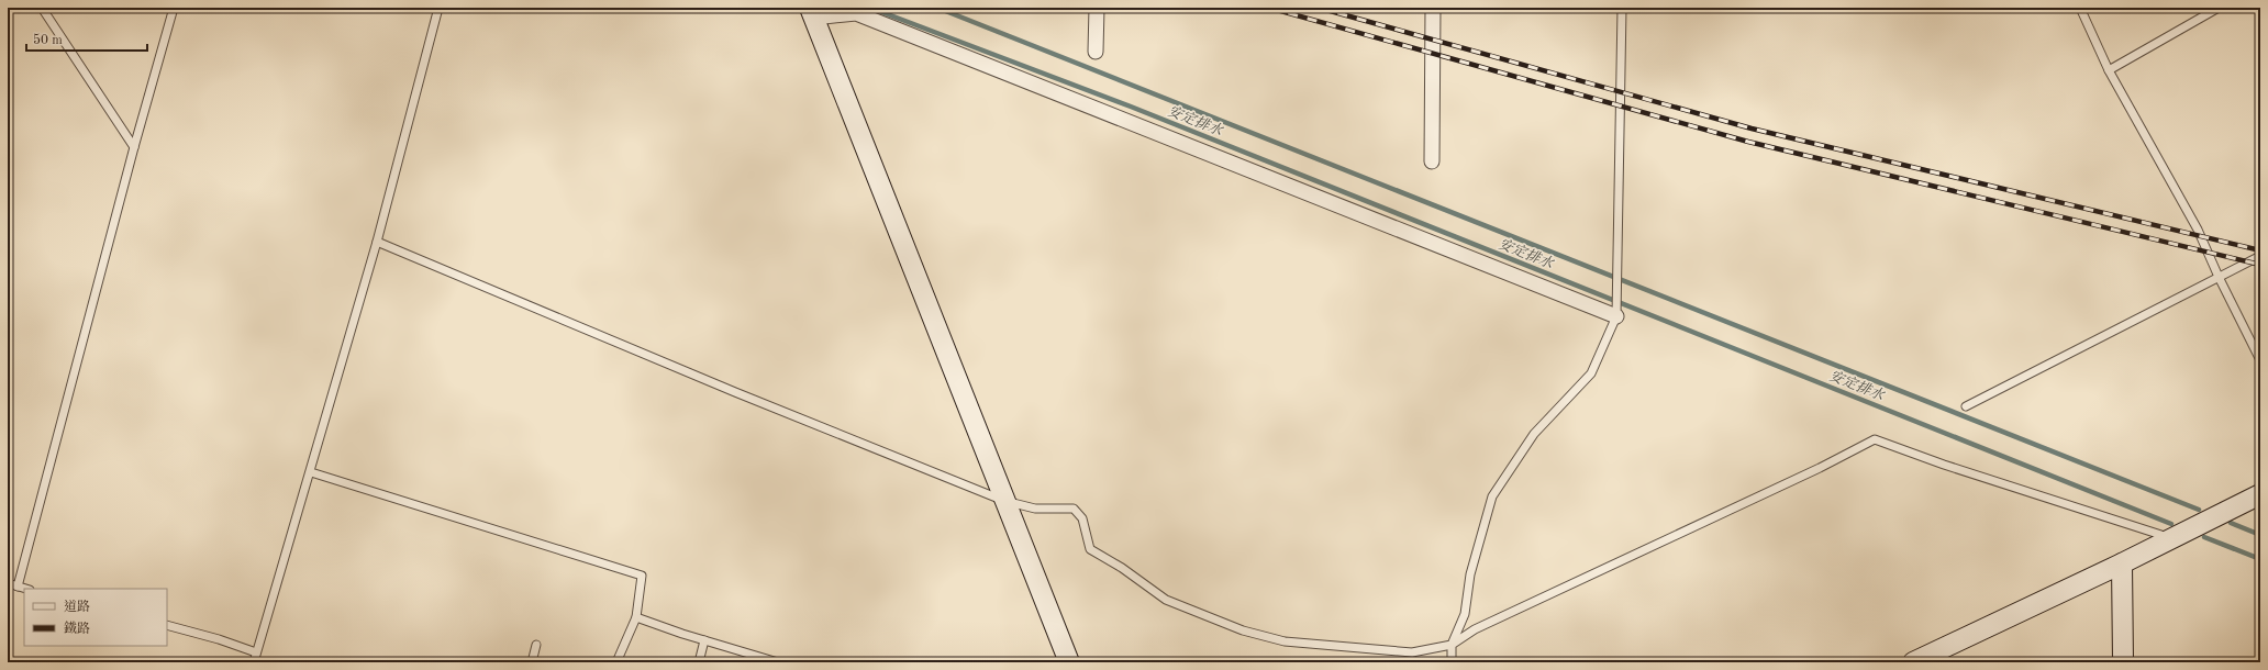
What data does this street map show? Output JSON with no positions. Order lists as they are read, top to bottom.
{
  "water": ["安定排水"],
  "legend": ["道路", "鐵路"],
  "scale_bar": "50 m"
}
